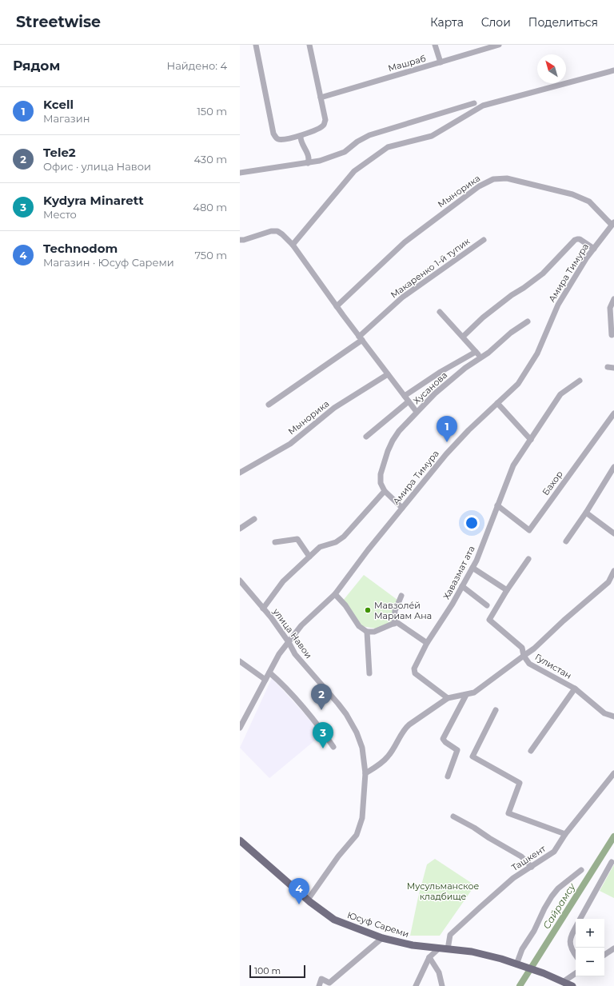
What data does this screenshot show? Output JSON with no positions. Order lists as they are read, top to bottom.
{
  "streets": {
    "main road": ["Юсуф Сареми"],
    "street": [
      "Машраб",
      "Мынорика",
      "Макаренко 1-й тупик",
      "Амира Тимура",
      "Хусанова",
      "Бахор",
      "Хавазмат ата",
      "улица Навои",
      "Гулистан",
      "Ташкент"
    ]
  },
  "crossings": [
    ["Мынорика", "Амира Тимура"],
    ["Амира Тимура", "улица Навои"],
    ["Бахор", "Хавазмат ата"],
    ["улица Навои", "Юсуф Сареми"],
    ["Ташкент", "Юсуф Сареми"]
  ],
  "water": ["Сайрамсу"],
  "parks": ["Мусульманское кладбище"],
  "places": ["Мавзоле́й Мариам Ана"],
  "scale_bar": "100 m",
  "north": "top left",
  "page": {
    "header": "Streetwise",
    "nav": ["Карта", "Слои", "Поделиться"],
    "heading": ["Рядом", "Найдено: 4"],
    "list": [
      {
        "mark": "1",
        "name": "Kcell",
        "note": "Магазин",
        "value": "150 m"
      },
      {
        "mark": "2",
        "name": "Tele2",
        "note": "Офис · улица Навои",
        "value": "430 m"
      },
      {
        "mark": "3",
        "name": "Kydyra Minarett",
        "note": "Место",
        "value": "480 m"
      },
      {
        "mark": "4",
        "name": "Technodom",
        "note": "Магазин · Юсуф Сареми",
        "value": "750 m"
      }
    ],
    "pins": [
      "1",
      "2",
      "3",
      "4"
    ],
    "map_buttons": ["+", "−"],
    "scale": "100 m"
  }
}
